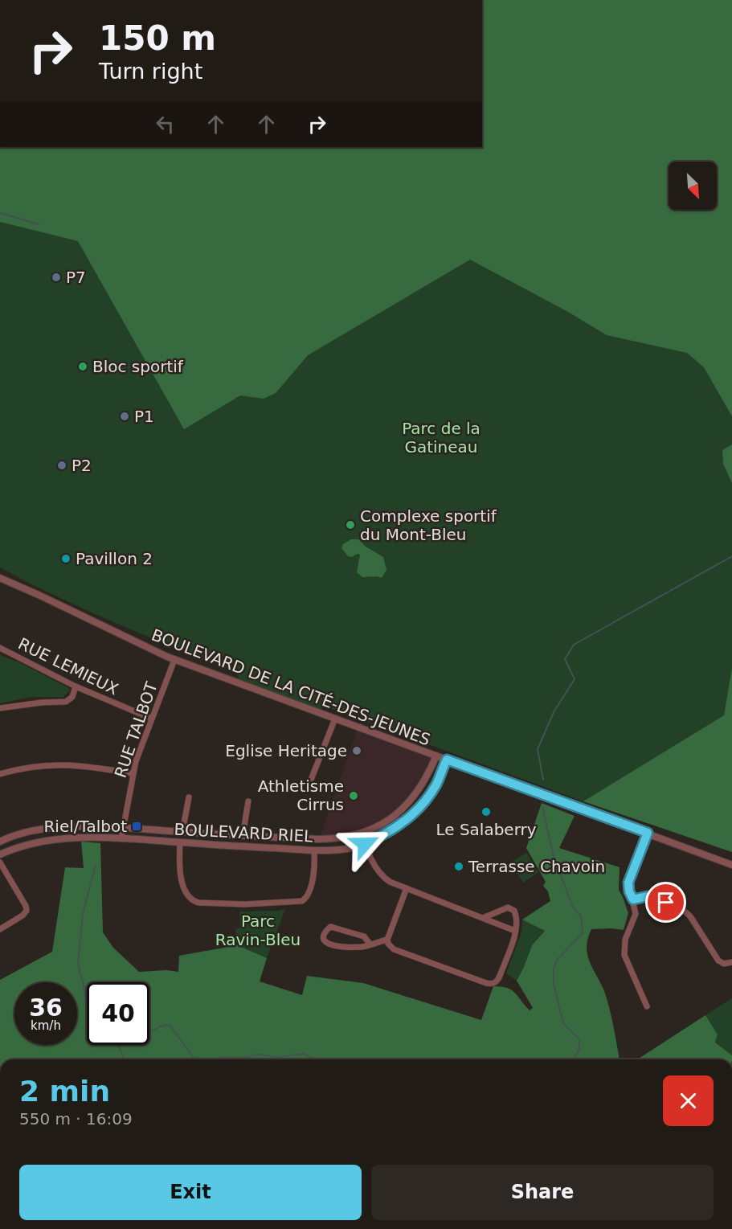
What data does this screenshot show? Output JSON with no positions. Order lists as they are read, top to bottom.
{
  "streets": {
    "street": [
      "RUE LEMIEUX",
      "BOULEVARD DE LA CITÉ-DES-JEUNES",
      "RUE TALBOT",
      "BOULEVARD RIEL"
    ]
  },
  "crossings": [
    ["RUE LEMIEUX", "RUE TALBOT"],
    ["BOULEVARD DE LA CITÉ-DES-JEUNES", "RUE TALBOT"],
    ["BOULEVARD DE LA CITÉ-DES-JEUNES", "BOULEVARD RIEL"],
    ["RUE TALBOT", "BOULEVARD RIEL"]
  ],
  "parks": ["Parc de la Gatineau", "Parc Ravin-Bleu"],
  "places": {
    "other": [
      "P7",
      "Bloc sportif",
      "P1",
      "P2",
      "Complexe sportif du Mont-Bleu",
      "Pavillon 2",
      "Eglise Heritage",
      "Athletisme Cirrus",
      "Le Salaberry",
      "Terrasse Chavoin"
    ],
    "transit": ["Riel/Talbot"]
  },
  "north": "bottom right",
  "page": {
    "turn": ["150 m", "Turn right"],
    "speed": "36 km/h",
    "limit": "40",
    "heading": ["2 min", "550 m · 16:09"],
    "buttons": ["Exit", "Share"]
  }
}
